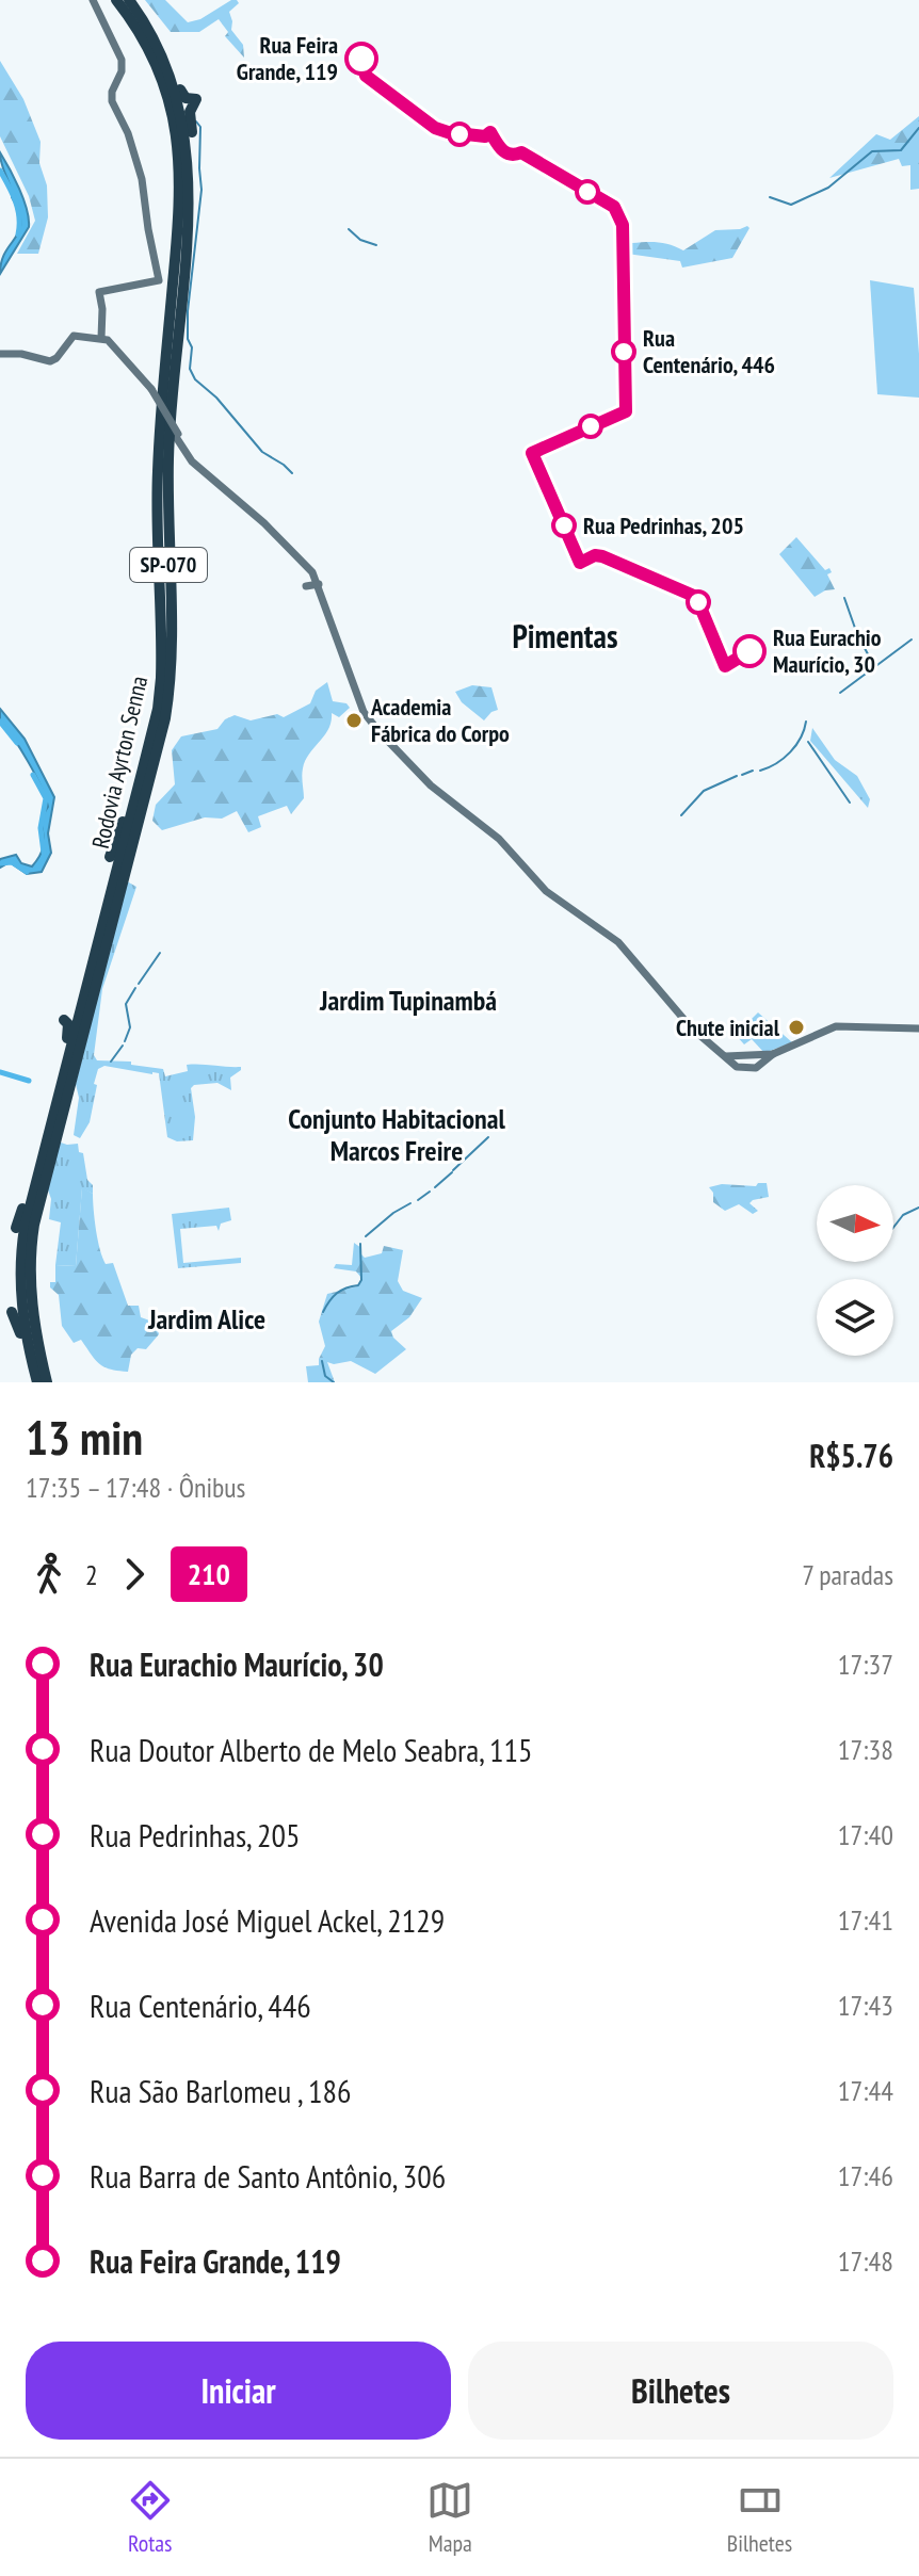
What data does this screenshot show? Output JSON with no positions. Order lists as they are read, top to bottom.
{
  "streets": {
    "highway": ["SP-070", "Rodovia Ayrton Senna"]
  },
  "districts": [
    "Pimentas",
    "Jardim Tupinambá",
    "Conjunto Habitacional Marcos Freire",
    "Jardim Alice"
  ],
  "places": [
    "Rua Feira Grande, 119",
    "Rua Centenário, 446",
    "Rua Pedrinhas, 205",
    "Rua Eurachio Maurício, 30",
    "Academia Fábrica do Corpo",
    "Chute inicial"
  ],
  "lines": ["bus line 210"],
  "north": "right",
  "page": {
    "heading": ["13 min", "17:35 – 17:48 · Ônibus", "R$5.76"],
    "legs": ["2", "210", "7 paradas"],
    "list": [
      {
        "name": "Rua Eurachio Maurício, 30",
        "value": "17:37"
      },
      {
        "name": "Rua Doutor Alberto de Melo Seabra, 115",
        "value": "17:38"
      },
      {
        "name": "Rua Pedrinhas, 205",
        "value": "17:40"
      },
      {
        "name": "Avenida José Miguel Ackel, 2129",
        "value": "17:41"
      },
      {
        "name": "Rua Centenário, 446",
        "value": "17:43"
      },
      {
        "name": "Rua São Barlomeu , 186",
        "value": "17:44"
      },
      {
        "name": "Rua Barra de Santo Antônio, 306",
        "value": "17:46"
      },
      {
        "name": "Rua Feira Grande, 119",
        "value": "17:48"
      }
    ],
    "buttons": ["Iniciar", "Bilhetes"],
    "tabs": ["Rotas", "Mapa", "Bilhetes"]
  }
}
